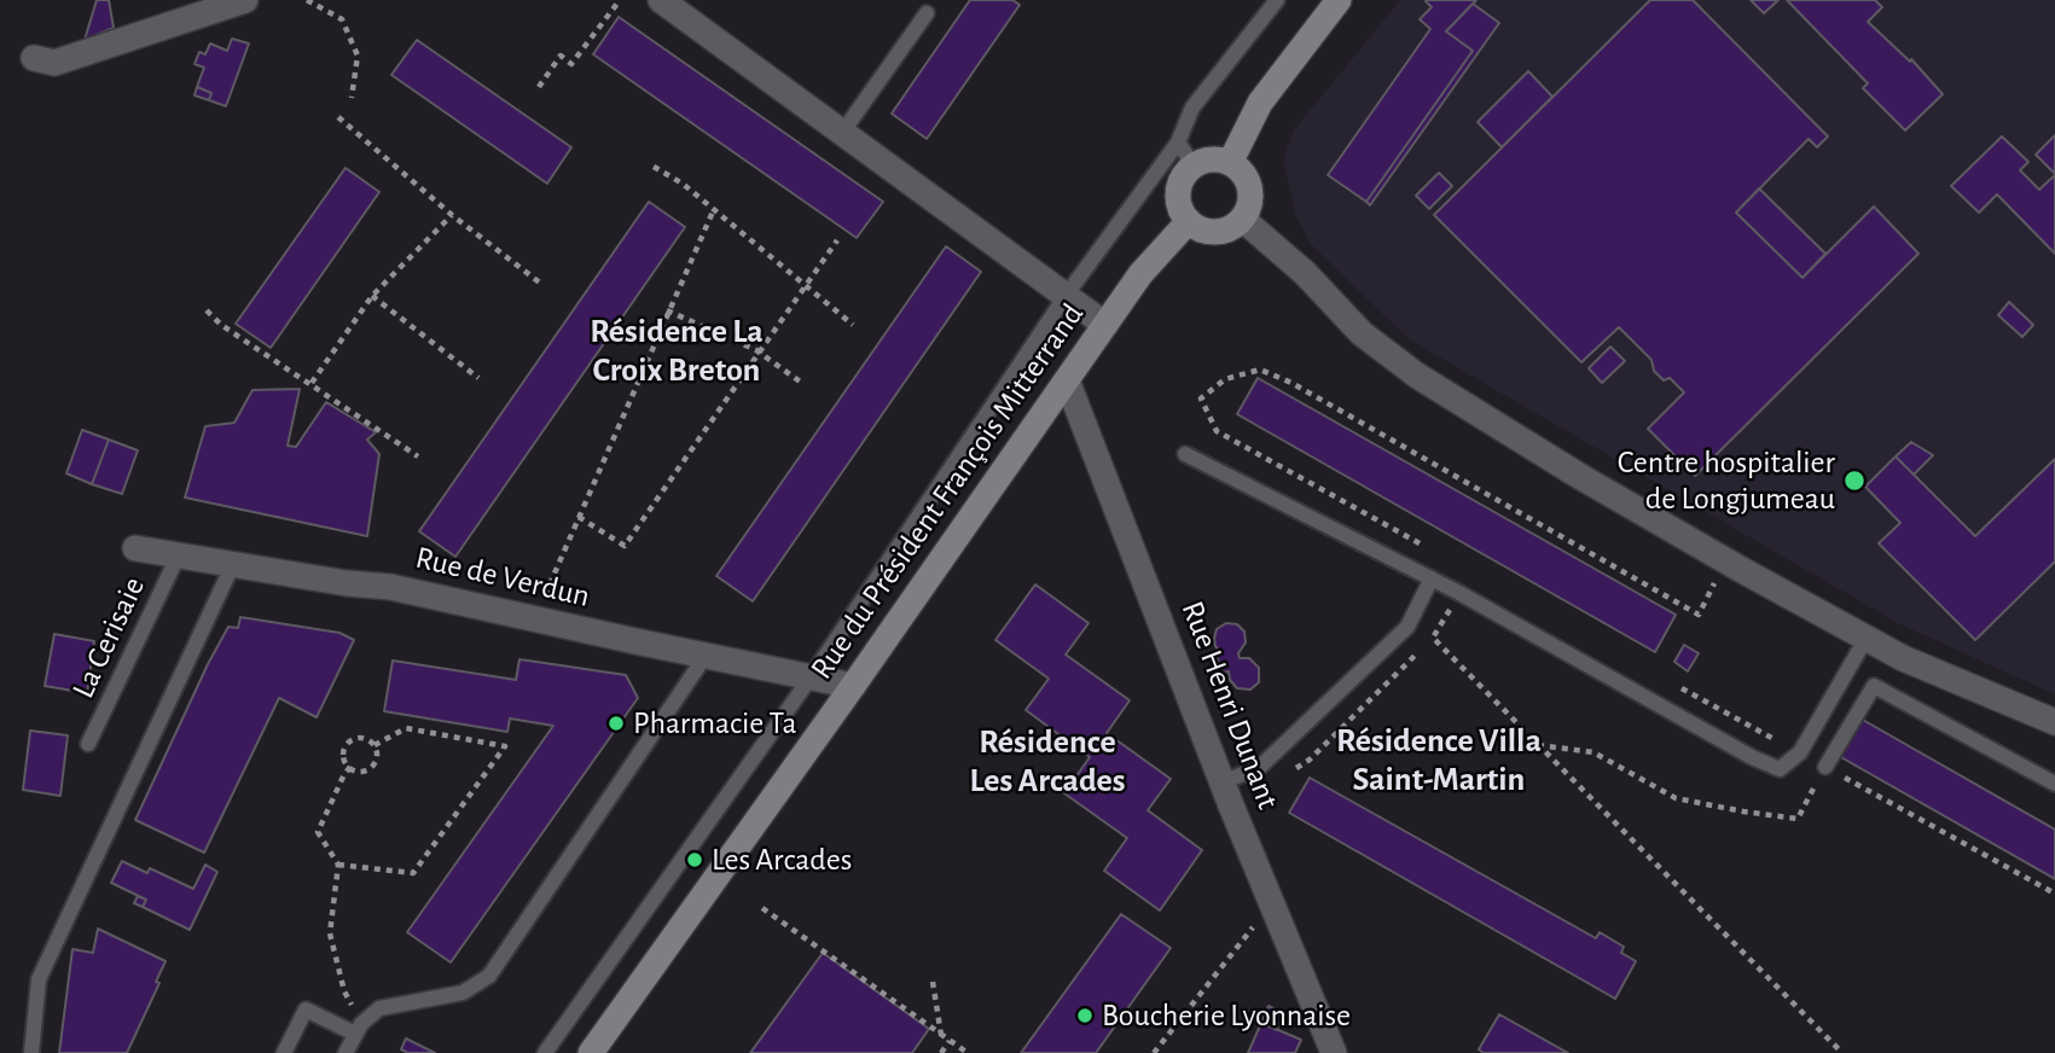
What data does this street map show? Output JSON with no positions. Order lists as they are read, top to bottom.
{
  "streets": {
    "main road": ["Rue du Président François Mitterrand"],
    "street": ["Rue de Verdun", "Rue Henri Dunant"],
    "lane": ["La Cerisaie"]
  },
  "crossings": [
    ["Rue du Président François Mitterrand", "Rue de Verdun"],
    ["Rue du Président François Mitterrand", "Rue Henri Dunant"],
    ["Rue de Verdun", "La Cerisaie"]
  ],
  "districts": ["Résidence La Croix Breton", "Résidence Villa Saint-Martin", "Résidence Les Arcades"],
  "places": [
    "Centre hospitalier de Longjumeau",
    "Pharmacie Ta",
    "Les Arcades",
    "Boucherie Lyonnaise"
  ]
}
